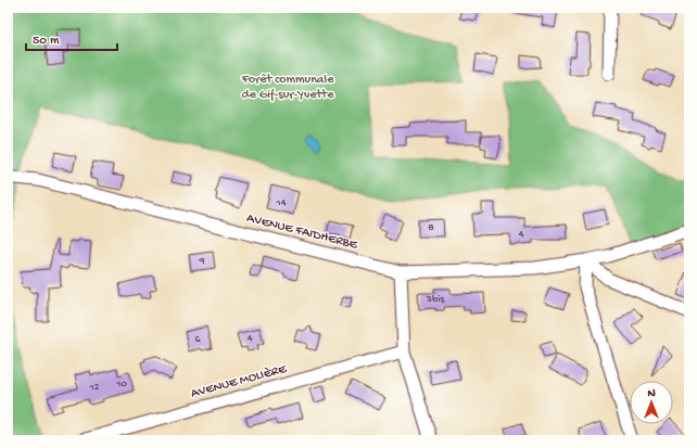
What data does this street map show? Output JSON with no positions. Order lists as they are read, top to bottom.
{
  "streets": {
    "street": ["AVENUE FAIDHERBE", "AVENUE MOLIÈRE"]
  },
  "parks": ["Forêt communale de Gif-sur-Yvette"],
  "house_numbers": [
    "14",
    "8",
    "4",
    "9",
    "3bis",
    "4",
    "6",
    "10",
    "12"
  ],
  "scale_bar": "50 m",
  "north": "top"
}
